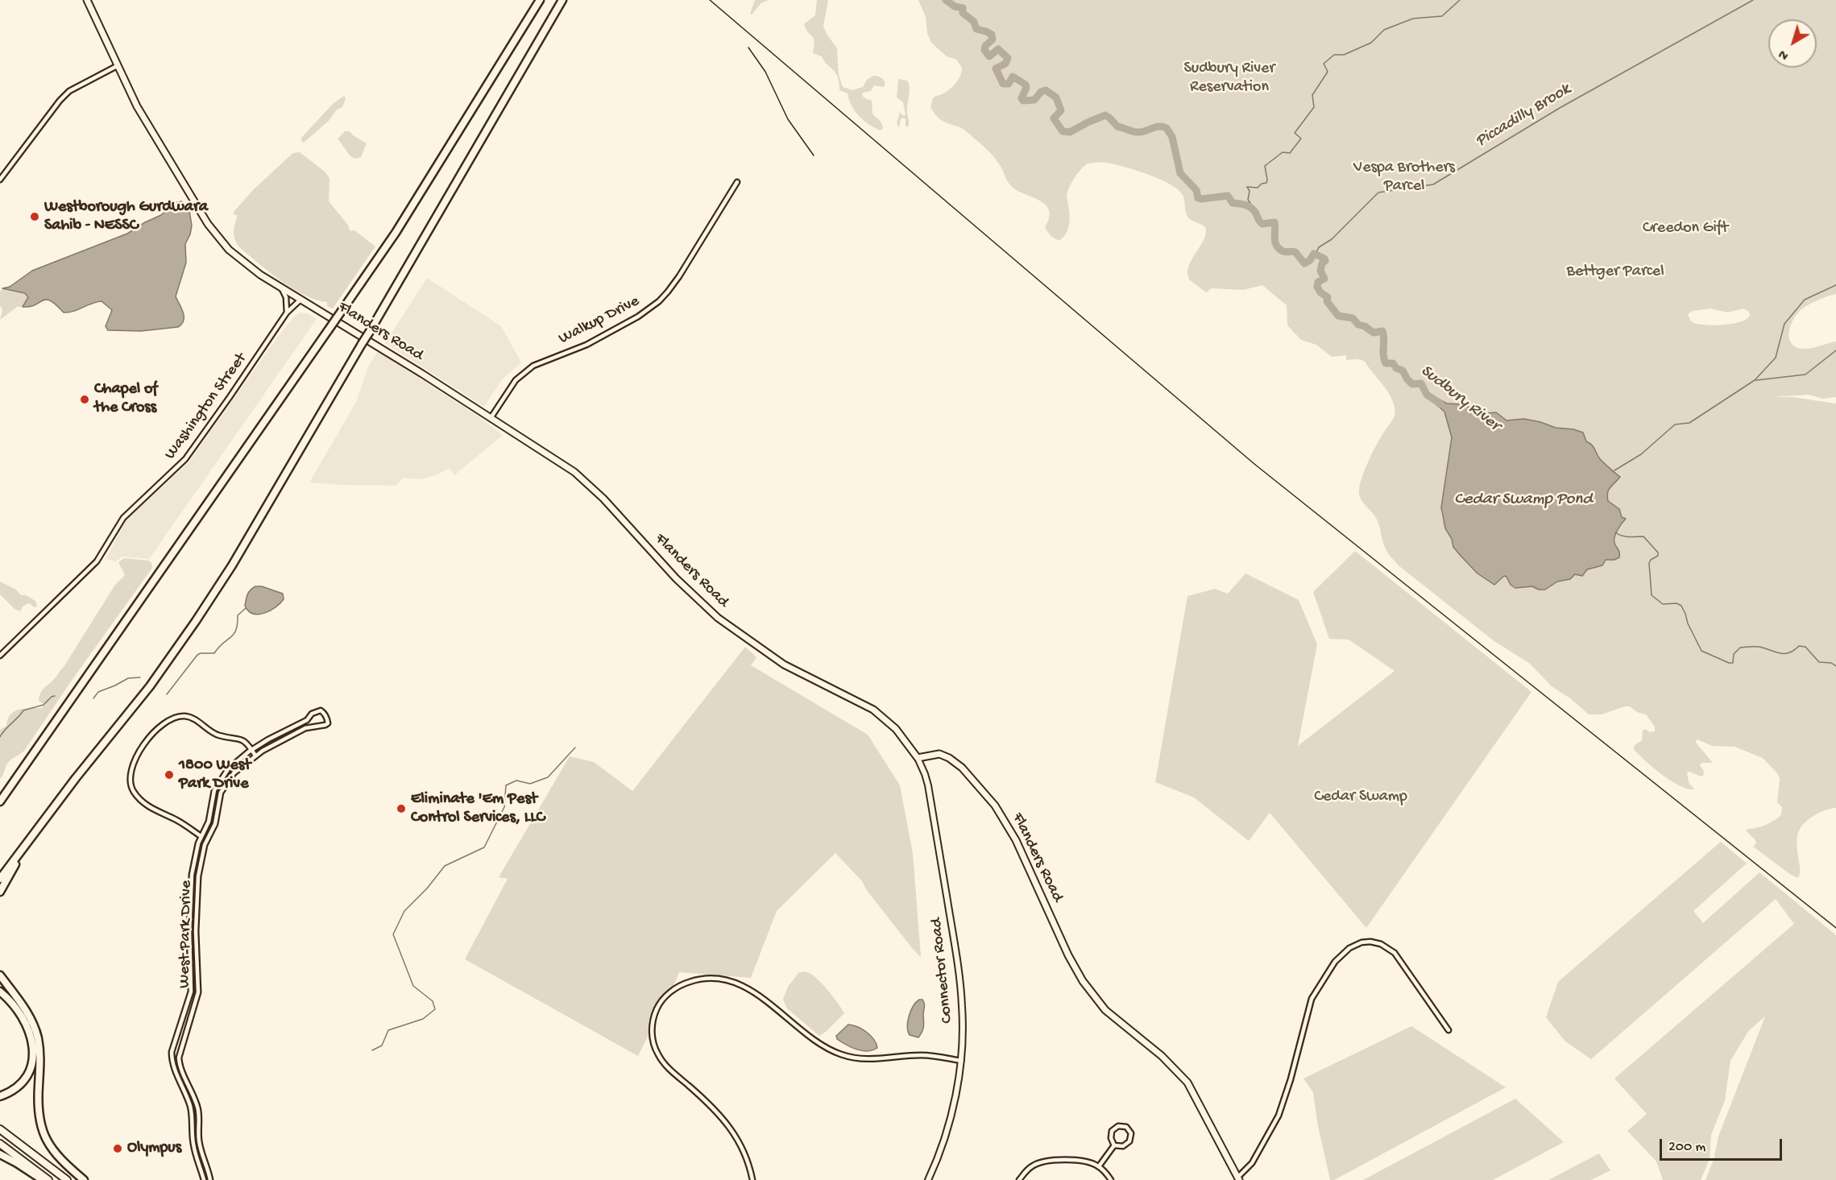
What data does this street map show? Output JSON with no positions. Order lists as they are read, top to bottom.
{
  "streets": {
    "main road": ["Flanders Road"],
    "street": [
      "Walkup Drive",
      "Washington Street",
      "West Park Drive",
      "Connector Road"
    ]
  },
  "crossings": [
    ["Walkup Drive", "Flanders Road"],
    ["Flanders Road", "Washington Street"],
    ["Flanders Road", "Connector Road"]
  ],
  "water": ["Piccadilly Brook", "Sudbury River", "Cedar Swamp Pond"],
  "parks": [
    "Sudbury River Reservation",
    "Vespa Brothers Parcel",
    "Creedon Gift",
    "Bettger Parcel",
    "Cedar Swamp"
  ],
  "places": [
    "Westborough Gurdwara Sahib - NESSC",
    "Chapel of the Cross",
    "1800 West Park Drive",
    "Eliminate 'Em Pest Control Services, LLC",
    "Olympus"
  ],
  "scale_bar": "200 m",
  "north": "bottom left"
}
